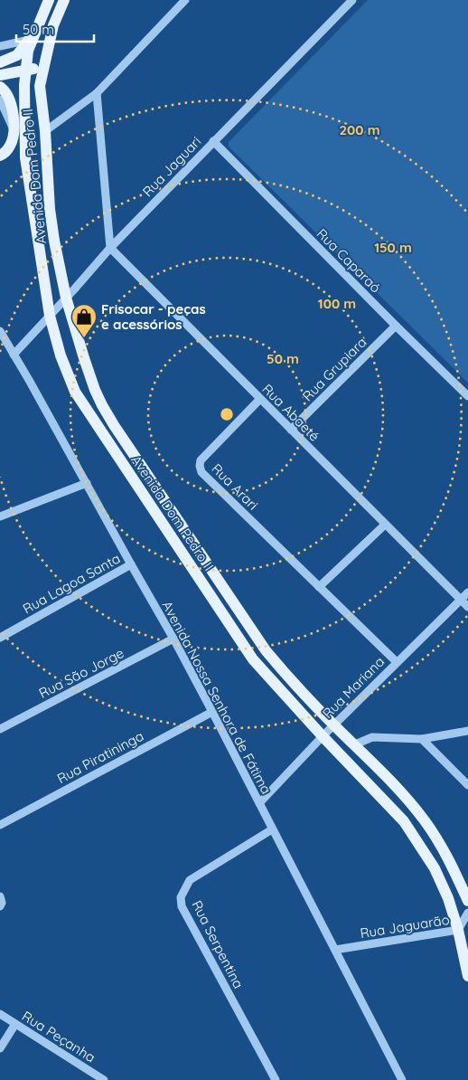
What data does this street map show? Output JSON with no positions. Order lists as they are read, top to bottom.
{
  "streets": {
    "main road": ["Avenida Dom Pedro II"],
    "street": [
      "Rua Jaguari",
      "Rua Caparaó",
      "Rua Grupiara",
      "Rua Abaeté",
      "Rua Arari",
      "Rua Lagoa Santa",
      "Rua São Jorge",
      "Rua Mariana",
      "Avenida Nossa Senhora de Fátima",
      "Rua Piratininga",
      "Rua Jaguarão",
      "Rua Serpentina",
      "Rua Peçanha"
    ]
  },
  "crossings": [
    ["Rua Jaguari", "Avenida Dom Pedro II"],
    ["Rua Jaguari", "Rua Caparaó"],
    ["Rua Jaguari", "Rua Abaeté"],
    ["Rua Jaguari", "Avenida Nossa Senhora de Fátima"],
    ["Avenida Dom Pedro II", "Rua Mariana"],
    ["Avenida Dom Pedro II", "Rua Jaguarão"],
    ["Rua Caparaó", "Rua Grupiara"],
    ["Rua Grupiara", "Rua Abaeté"],
    ["Rua Abaeté", "Rua Arari"],
    ["Rua Abaeté", "Rua Mariana"],
    ["Rua Arari", "Rua Mariana"],
    ["Rua Lagoa Santa", "Avenida Nossa Senhora de Fátima"],
    ["Rua São Jorge", "Avenida Nossa Senhora de Fátima"],
    ["Rua Mariana", "Avenida Nossa Senhora de Fátima"],
    ["Avenida Nossa Senhora de Fátima", "Rua Piratininga"],
    ["Avenida Nossa Senhora de Fátima", "Rua Jaguarão"],
    ["Avenida Nossa Senhora de Fátima", "Rua Serpentina"]
  ],
  "places": {
    "shop": ["Frisocar - peças e acessórios"]
  },
  "scale_bar": "50 m",
  "rings": [
    "200 m",
    "150 m",
    "100 m",
    "50 m"
  ]
}
